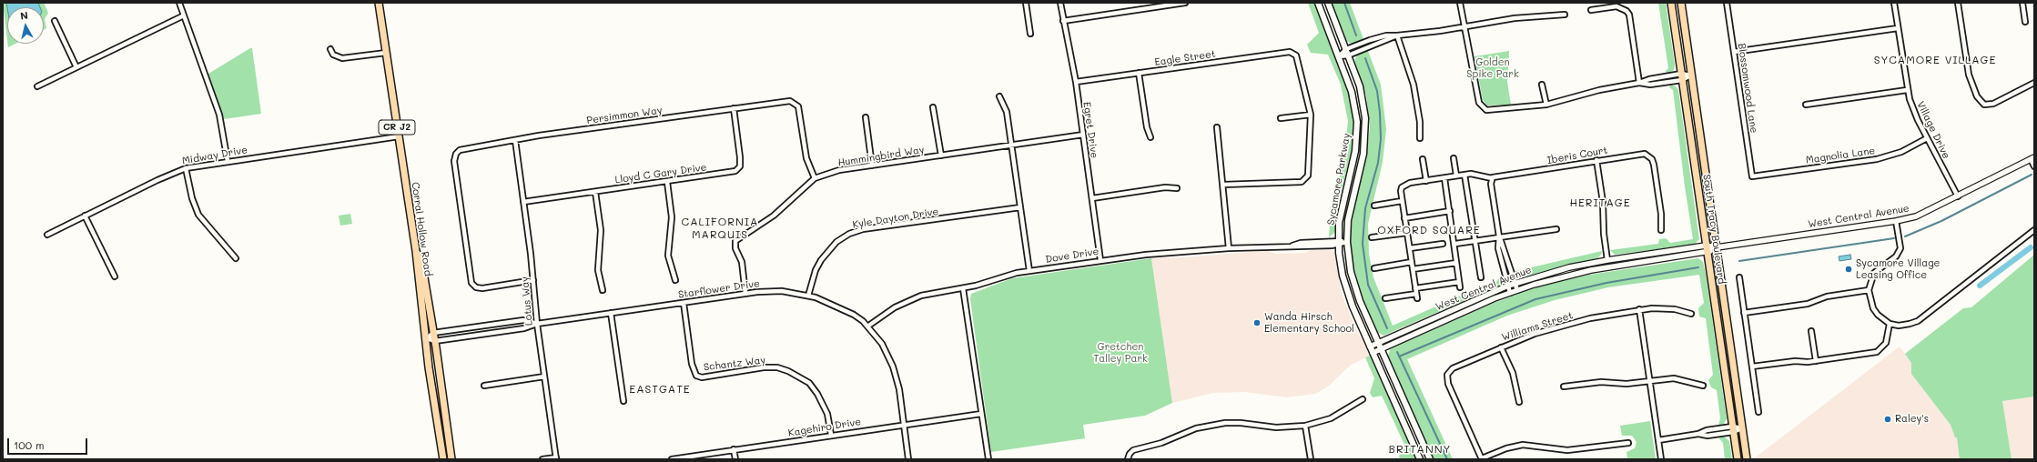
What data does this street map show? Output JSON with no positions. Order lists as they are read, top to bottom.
{
  "streets": {
    "main road": [
      "CR J2",
      "Sycamore Parkway",
      "Corral Hollow Road",
      "South Tracy Boulevard"
    ],
    "street": [
      "Eagle Street",
      "Blossomwood Lane",
      "Persimmon Way",
      "Egret Drive",
      "Village Drive",
      "Midway Drive",
      "Iberis Court",
      "Magnolia Lane",
      "Hummingbird Way",
      "Lloyd C Gary Drive",
      "West Central Avenue",
      "Kyle Dayton Drive",
      "Dove Drive",
      "Starflower Drive",
      "Lotus Way",
      "Williams Street",
      "Schantz Way",
      "Kagehiro Drive"
    ]
  },
  "crossings": [
    ["Eagle Street", "Egret Drive"],
    ["Blossomwood Lane", "Magnolia Lane"],
    ["Persimmon Way", "Hummingbird Way"],
    ["Persimmon Way", "Lloyd C Gary Drive"],
    ["Persimmon Way", "Lotus Way"],
    ["Egret Drive", "Hummingbird Way"],
    ["Egret Drive", "Dove Drive"],
    ["Village Drive", "Magnolia Lane"],
    ["Village Drive", "West Central Avenue"],
    ["Midway Drive", "Corral Hollow Road"],
    ["Hummingbird Way", "Starflower Drive"],
    ["Lloyd C Gary Drive", "Lotus Way"],
    ["Sycamore Parkway", "West Central Avenue"],
    ["Sycamore Parkway", "Dove Drive"],
    ["West Central Avenue", "South Tracy Boulevard"],
    ["Kyle Dayton Drive", "Starflower Drive"],
    ["Dove Drive", "Starflower Drive"],
    ["Starflower Drive", "Lotus Way"],
    ["Starflower Drive", "Schantz Way"],
    ["Starflower Drive", "Kagehiro Drive"],
    ["Schantz Way", "Kagehiro Drive"]
  ],
  "districts": [
    "SYCAMORE VILLAGE",
    "HERITAGE",
    "CALIFORNIA MARQUIS",
    "OXFORD SQUARE",
    "EASTGATE",
    "BRITANNY"
  ],
  "parks": ["Golden Spike Park", "Gretchen Talley Park"],
  "places": ["Sycamore Village Leasing Office", "Wanda Hirsch Elementary School", "Raley's"],
  "scale_bar": "100 m",
  "north": "top"
}
